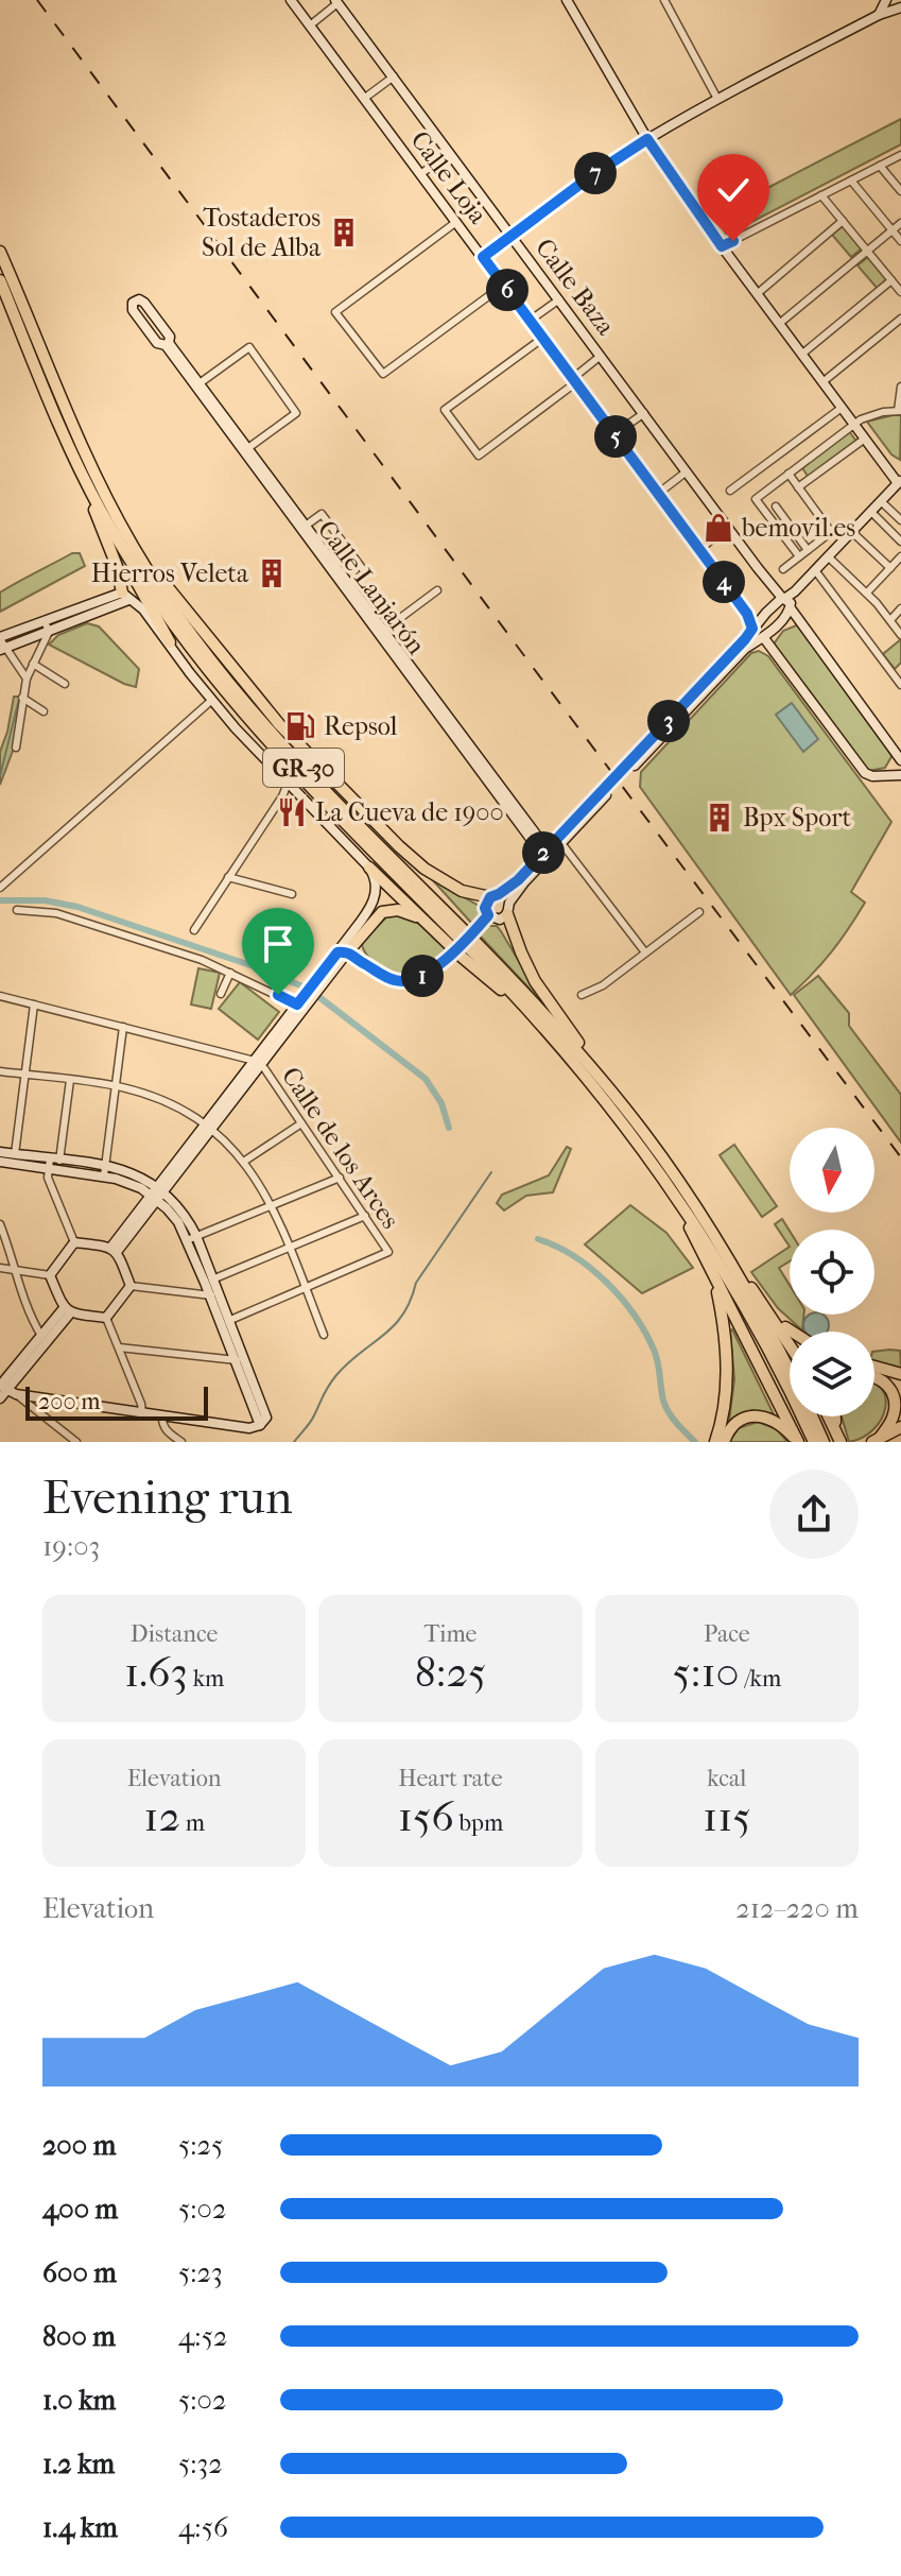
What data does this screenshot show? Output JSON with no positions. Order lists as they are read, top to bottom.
{
  "streets": {
    "highway": ["GR-30"],
    "street": [
      "Calle Loja",
      "Calle Baza",
      "Calle Lanjarón",
      "Calle de los Arces"
    ]
  },
  "places": {
    "building": ["Tostaderos Sol de Alba", "Hierros Veleta", "Bpx Sport"],
    "shop": ["bemovil.es"],
    "fuel station": ["Repsol"],
    "restaurant": ["La Cueva de 1900"]
  },
  "scale_bar": "200 m",
  "north": "bottom",
  "page": {
    "pins": [
      "7",
      "6",
      "5",
      "4",
      "3",
      "2",
      "1"
    ],
    "scale": "200 m",
    "heading": ["Evening run", "19:03"],
    "stats": [
      ["Distance", "1.63 km"],
      ["Time", "8:25"],
      ["Pace", "5:10 /km"],
      ["Elevation", "12 m"],
      ["Heart rate", "156 bpm"],
      ["kcal", "115"]
    ],
    "chart": ["Elevation", "212–220 m"],
    "list": [
      {
        "name": "200 m",
        "note": "5:25"
      },
      {
        "name": "400 m",
        "note": "5:02"
      },
      {
        "name": "600 m",
        "note": "5:23"
      },
      {
        "name": "800 m",
        "note": "4:52"
      },
      {
        "name": "1.0 km",
        "note": "5:02"
      },
      {
        "name": "1.2 km",
        "note": "5:32"
      },
      {
        "name": "1.4 km",
        "note": "4:56"
      }
    ]
  }
}
